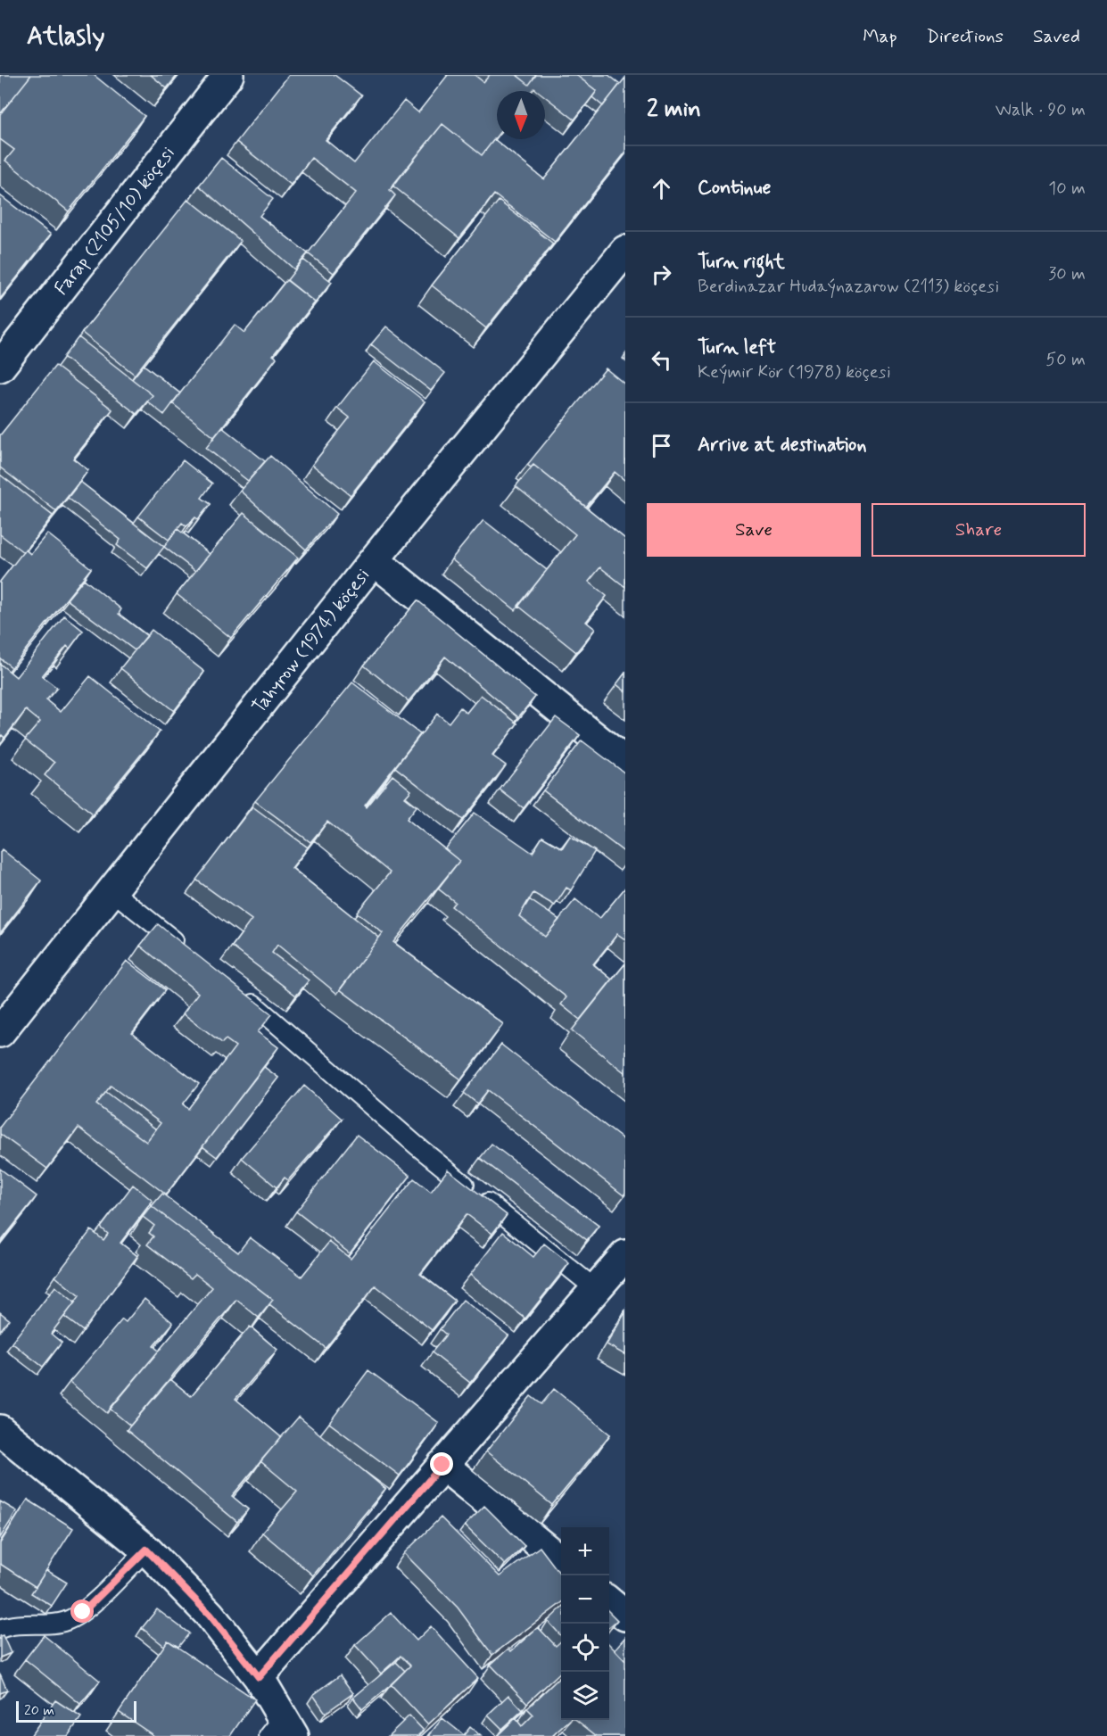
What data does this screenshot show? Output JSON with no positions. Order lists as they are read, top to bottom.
{
  "streets": {
    "street": ["Farap (2105/10) köçesi", "Tahyrow (1974) köçesi"]
  },
  "scale_bar": "20 m",
  "north": "bottom",
  "page": {
    "header": "Atlasly",
    "nav": ["Map", "Directions", "Saved"],
    "heading": ["2 min", "Walk · 90 m"],
    "list": [
      ["Continue", "10 m"],
      ["Turn right", "Berdinazar Hudaýnazarow (2113) köçesi", "30 m"],
      ["Turn left", "Keýmir Kör (1978) köçesi", "50 m"],
      "Arrive at destination"
    ],
    "buttons": ["Save", "Share"],
    "map_buttons": ["+", "−"],
    "scale": "20 m"
  }
}
